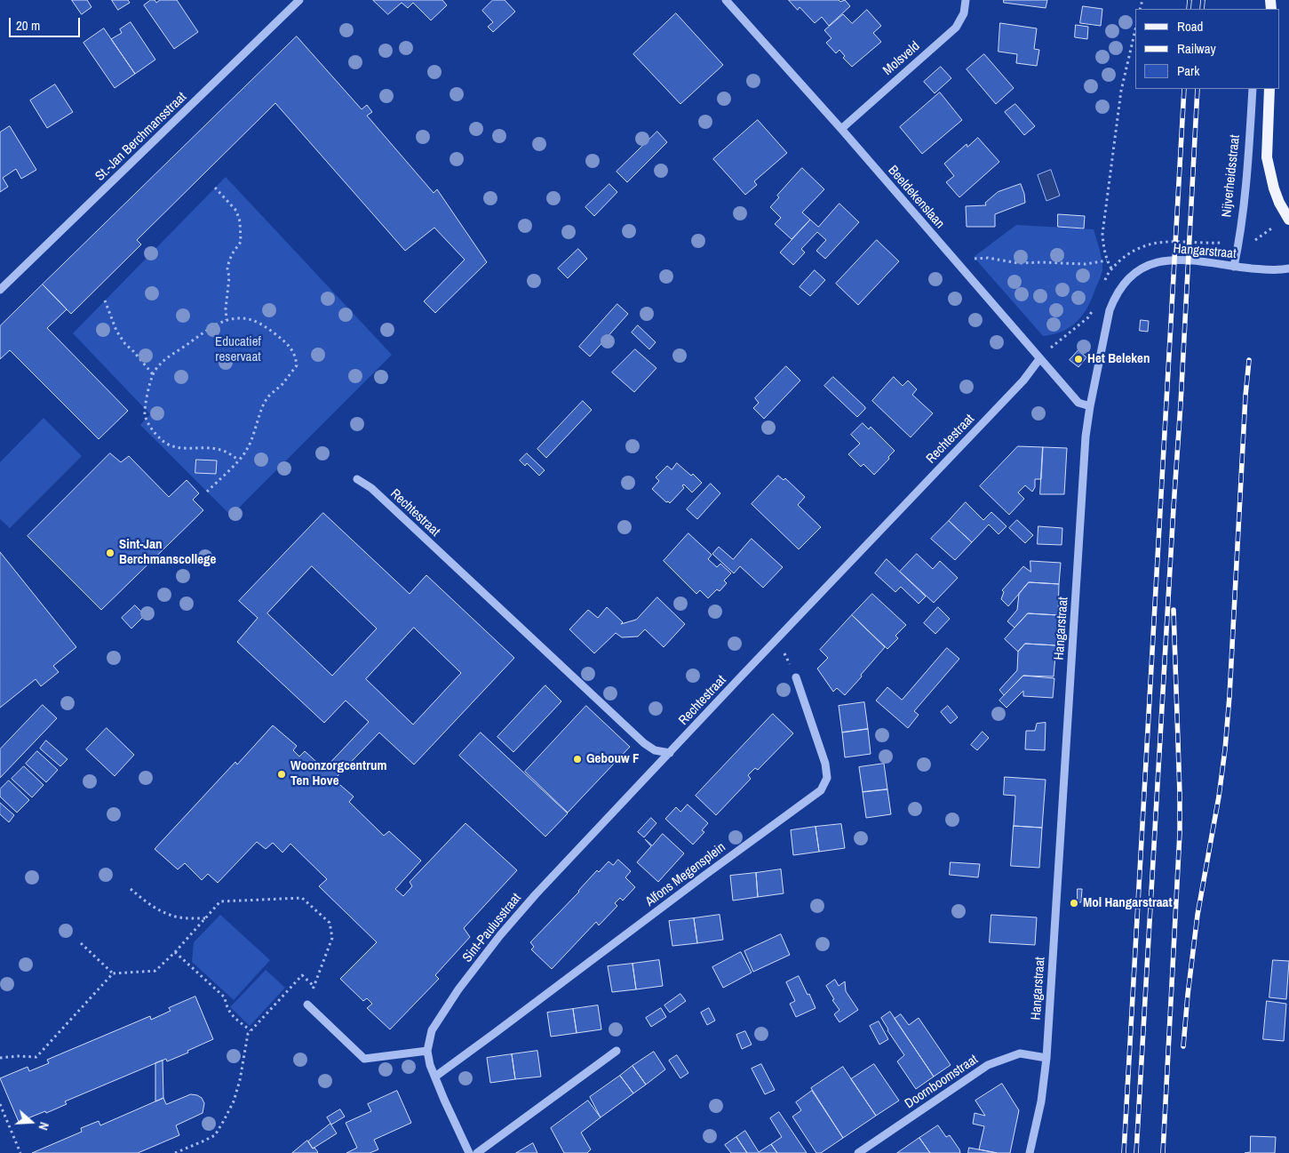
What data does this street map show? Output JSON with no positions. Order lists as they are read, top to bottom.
{
  "streets": {
    "street": [
      "Molsveld",
      "St.-Jan Berchmansstraat",
      "Nijverheidsstraat",
      "Beeldekenslaan",
      "Hangarstraat",
      "Rechtestraat",
      "Alfons Megensplein",
      "Sint-Paulusstraat",
      "Doornboomstraat"
    ]
  },
  "crossings": [
    ["Molsveld", "Beeldekenslaan"],
    ["Nijverheidsstraat", "Hangarstraat"],
    ["Beeldekenslaan", "Hangarstraat"],
    ["Beeldekenslaan", "Rechtestraat"],
    ["Hangarstraat", "Doornboomstraat"],
    ["Rechtestraat", "Sint-Paulusstraat"],
    ["Alfons Megensplein", "Sint-Paulusstraat"]
  ],
  "parks": ["Educatief reservaat"],
  "places": [
    "Het Beleken",
    "Sint-Jan Berchmanscollege",
    "Gebouw F",
    "Woonzorgcentrum Ten Hove",
    "Mol Hangarstraat"
  ],
  "legend": ["Road", "Railway", "Park"],
  "scale_bar": "20 m",
  "north": "right"
}
